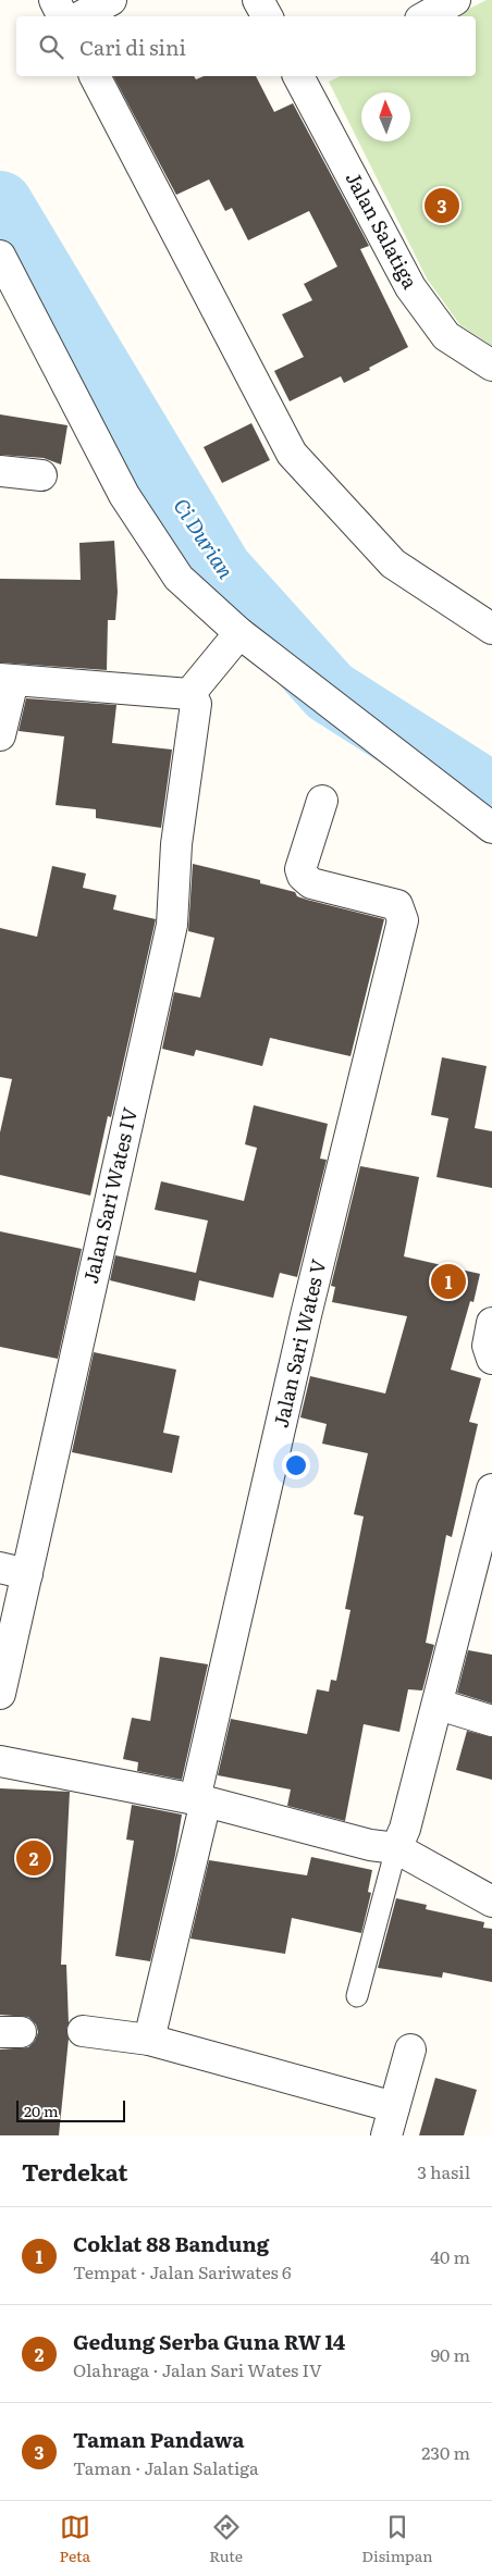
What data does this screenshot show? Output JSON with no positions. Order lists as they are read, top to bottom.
{
  "streets": {
    "street": ["Jalan Salatiga", "Jalan Sari Wates IV", "Jalan Sari Wates V"]
  },
  "water": ["Ci Durian"],
  "scale_bar": "20 m",
  "north": "top",
  "page": {
    "search": "Cari di sini",
    "pins": ["3", "1", "2"],
    "scale": "20 m",
    "heading": ["Terdekat", "3 hasil"],
    "list": [
      {
        "mark": "1",
        "name": "Coklat 88 Bandung",
        "note": "Tempat · Jalan Sariwates 6",
        "value": "40 m"
      },
      {
        "mark": "2",
        "name": "Gedung Serba Guna RW 14",
        "note": "Olahraga · Jalan Sari Wates IV",
        "value": "90 m"
      },
      {
        "mark": "3",
        "name": "Taman Pandawa",
        "note": "Taman · Jalan Salatiga",
        "value": "230 m"
      }
    ],
    "nav": ["Peta", "Rute", "Disimpan"]
  }
}
